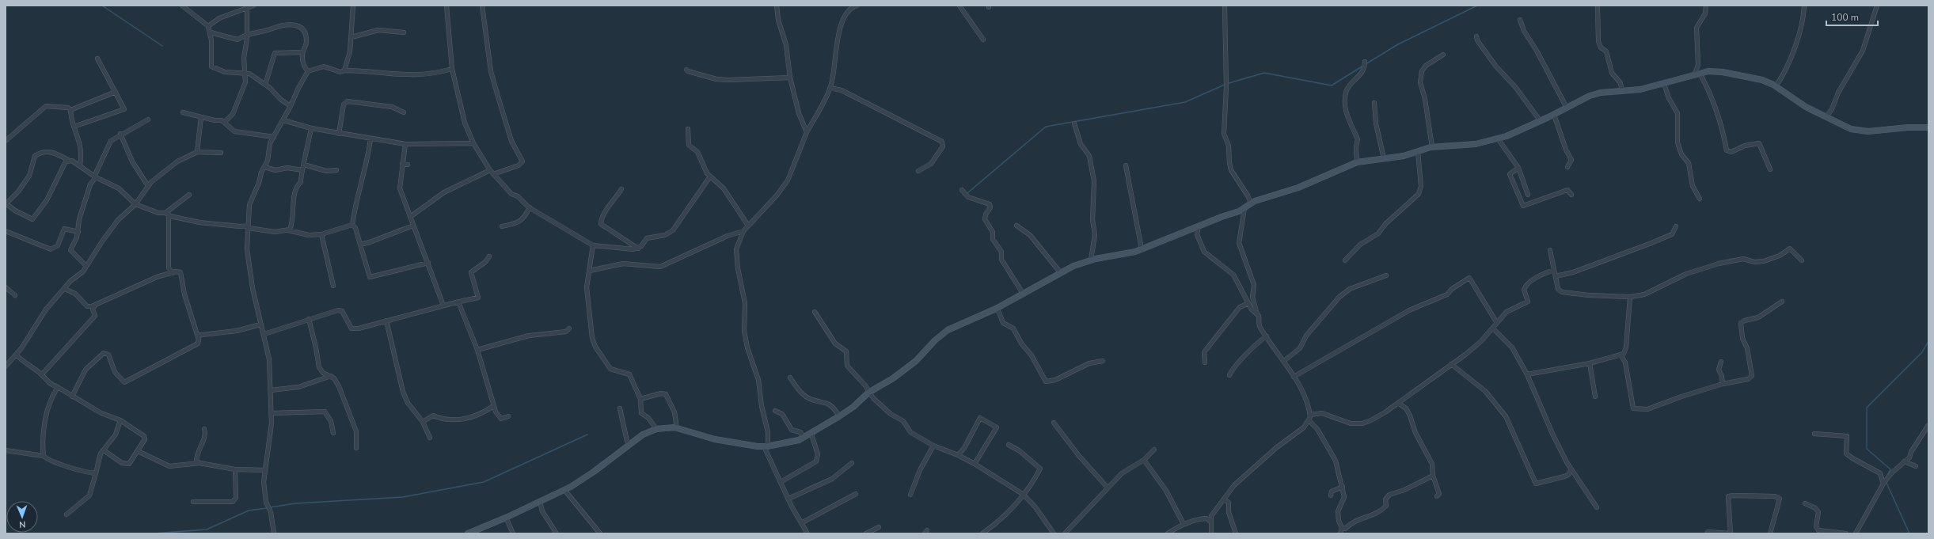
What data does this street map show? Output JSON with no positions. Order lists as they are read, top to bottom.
{
  "scale_bar": "100 m",
  "north": "bottom"
}
